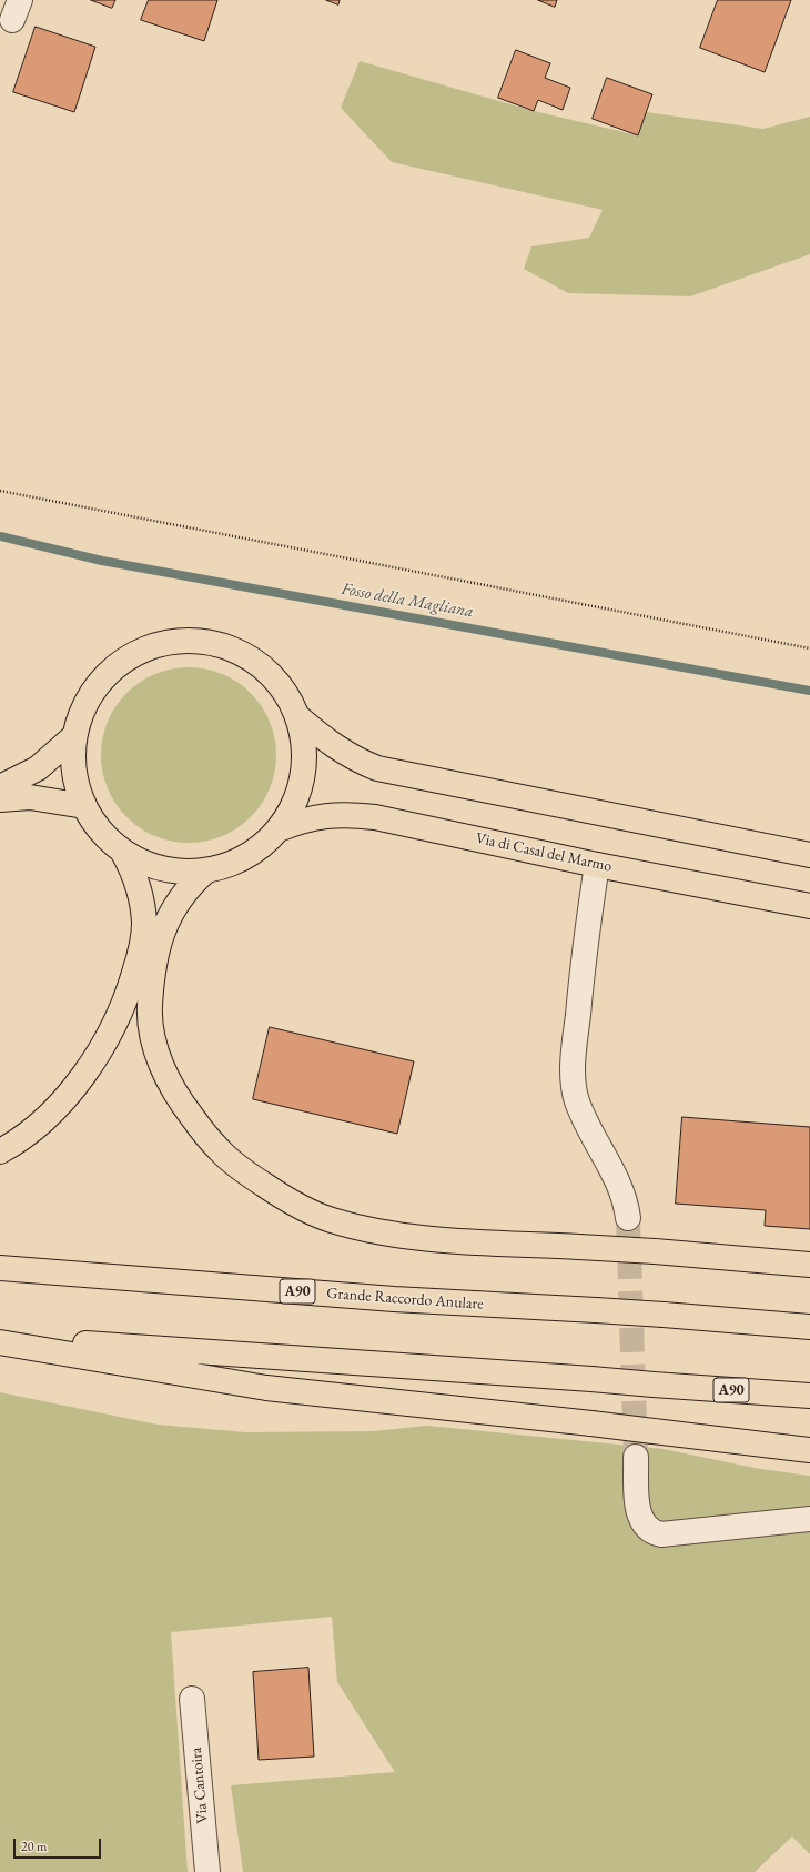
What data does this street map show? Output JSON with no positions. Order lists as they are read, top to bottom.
{
  "streets": {
    "main road": ["Via di Casal del Marmo", "A90", "Grande Raccordo Anulare"],
    "street": ["Via Cantoira"]
  },
  "water": ["Fosso della Magliana"],
  "scale_bar": "20 m"
}
